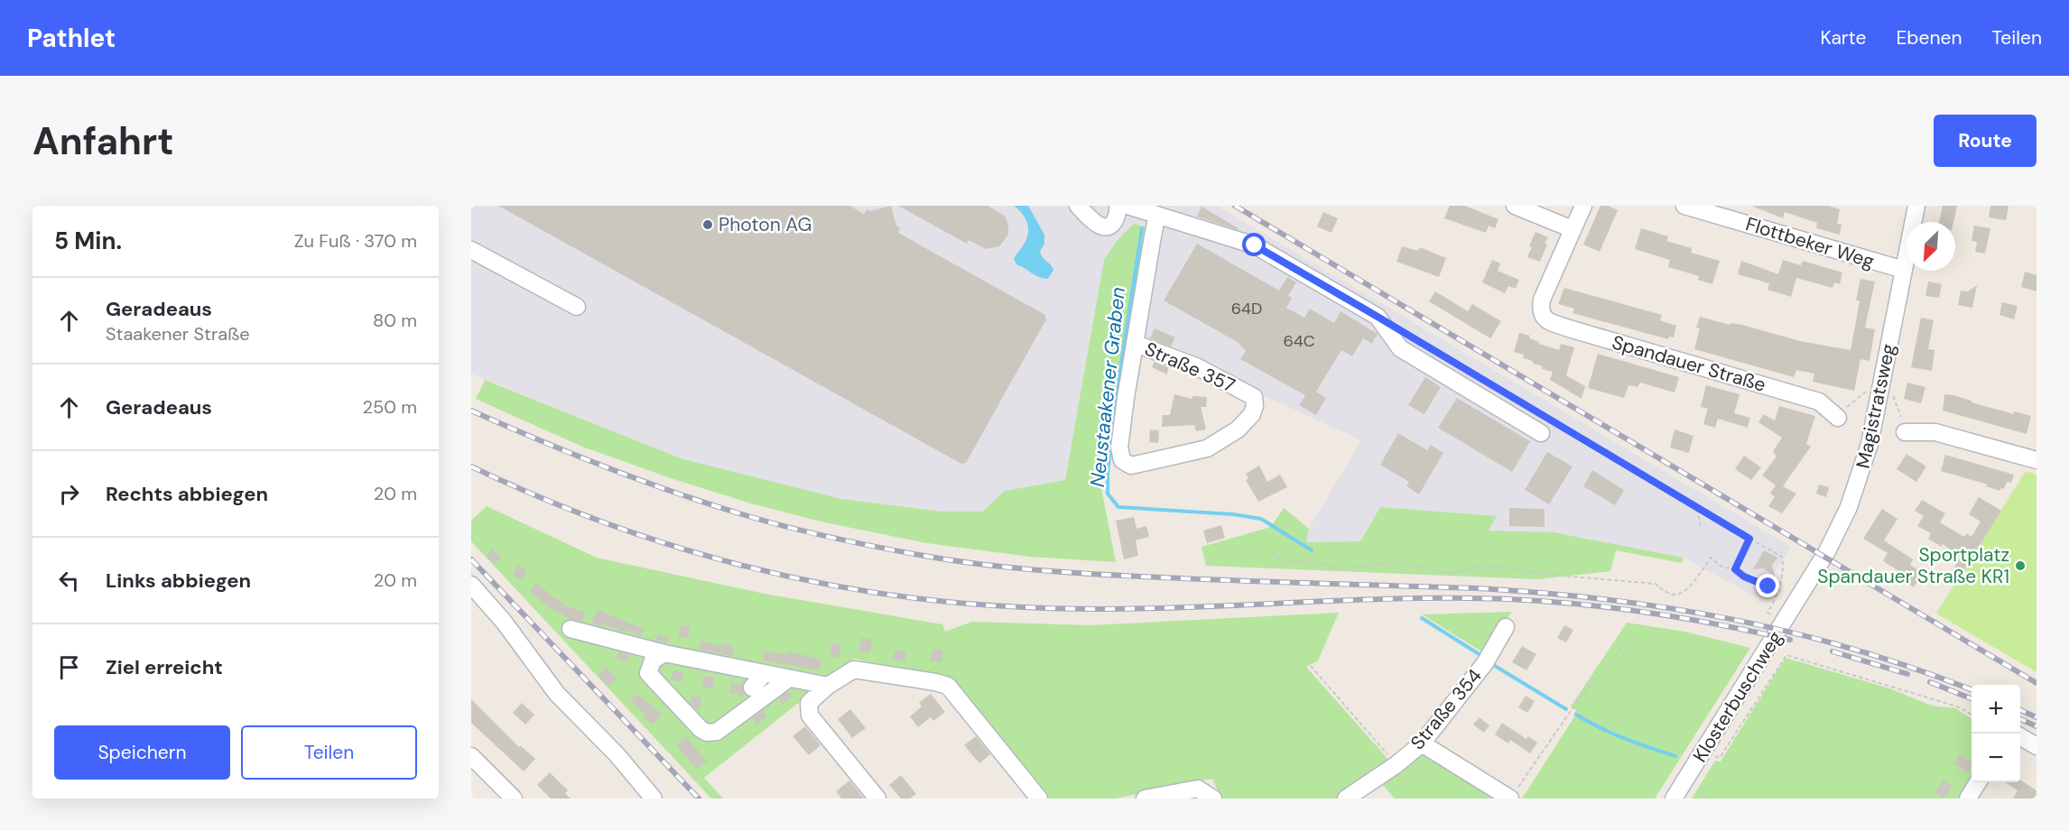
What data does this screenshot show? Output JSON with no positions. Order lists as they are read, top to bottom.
{
  "streets": {
    "street": [
      "Flottbeker Weg",
      "Spandauer Straße",
      "Straße 357",
      "Magistratsweg",
      "Klosterbuschweg",
      "Straße 354"
    ]
  },
  "crossings": [
    ["Flottbeker Weg", "Magistratsweg"],
    ["Magistratsweg", "Klosterbuschweg"]
  ],
  "water": ["Neustaakener Graben"],
  "places": ["Photon AG", "Sportplatz Spandauer Straße KR1"],
  "house_numbers": ["64D", "64C"],
  "north": "bottom left",
  "page": {
    "header": "Pathlet",
    "nav": ["Karte", "Ebenen", "Teilen"],
    "buttons": [
      "Route",
      ["Speichern", "Teilen"]
    ],
    "title": "Anfahrt",
    "heading": ["5 Min.", "Zu Fuß · 370 m"],
    "list": [
      ["Geradeaus", "Staakener Straße", "80 m"],
      ["Geradeaus", "250 m"],
      ["Rechts abbiegen", "20 m"],
      ["Links abbiegen", "20 m"],
      "Ziel erreicht"
    ],
    "map_buttons": ["+", "−"]
  }
}
